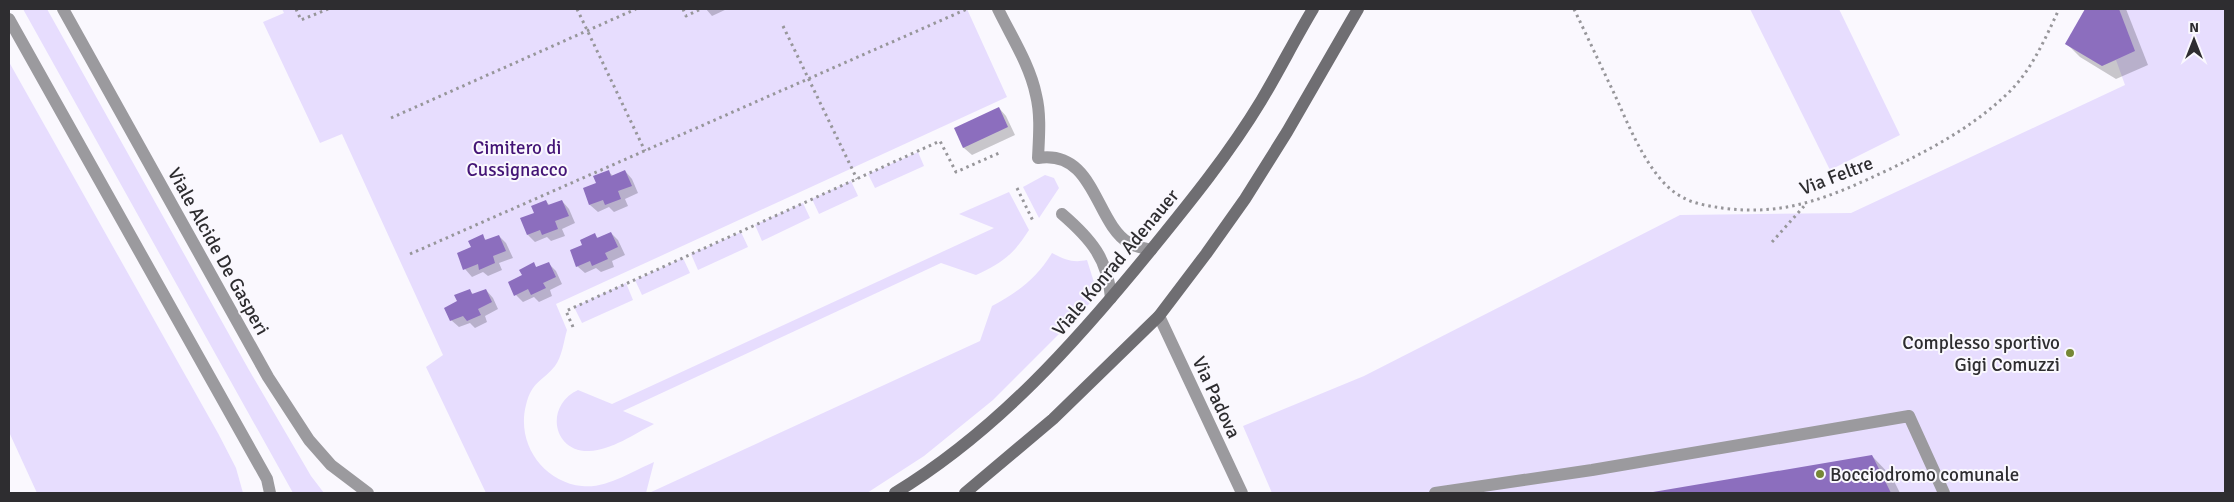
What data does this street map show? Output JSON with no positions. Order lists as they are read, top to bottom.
{
  "streets": {
    "main road": ["Viale Konrad Adenauer"],
    "street": ["Viale Alcide De Gasperi", "Via Padova"],
    "path": ["Via Feltre"]
  },
  "parks": ["Cimitero di Cussignacco"],
  "places": ["Complesso sportivo Gigi Comuzzi", "Bocciodromo comunale"],
  "north": "top"
}
